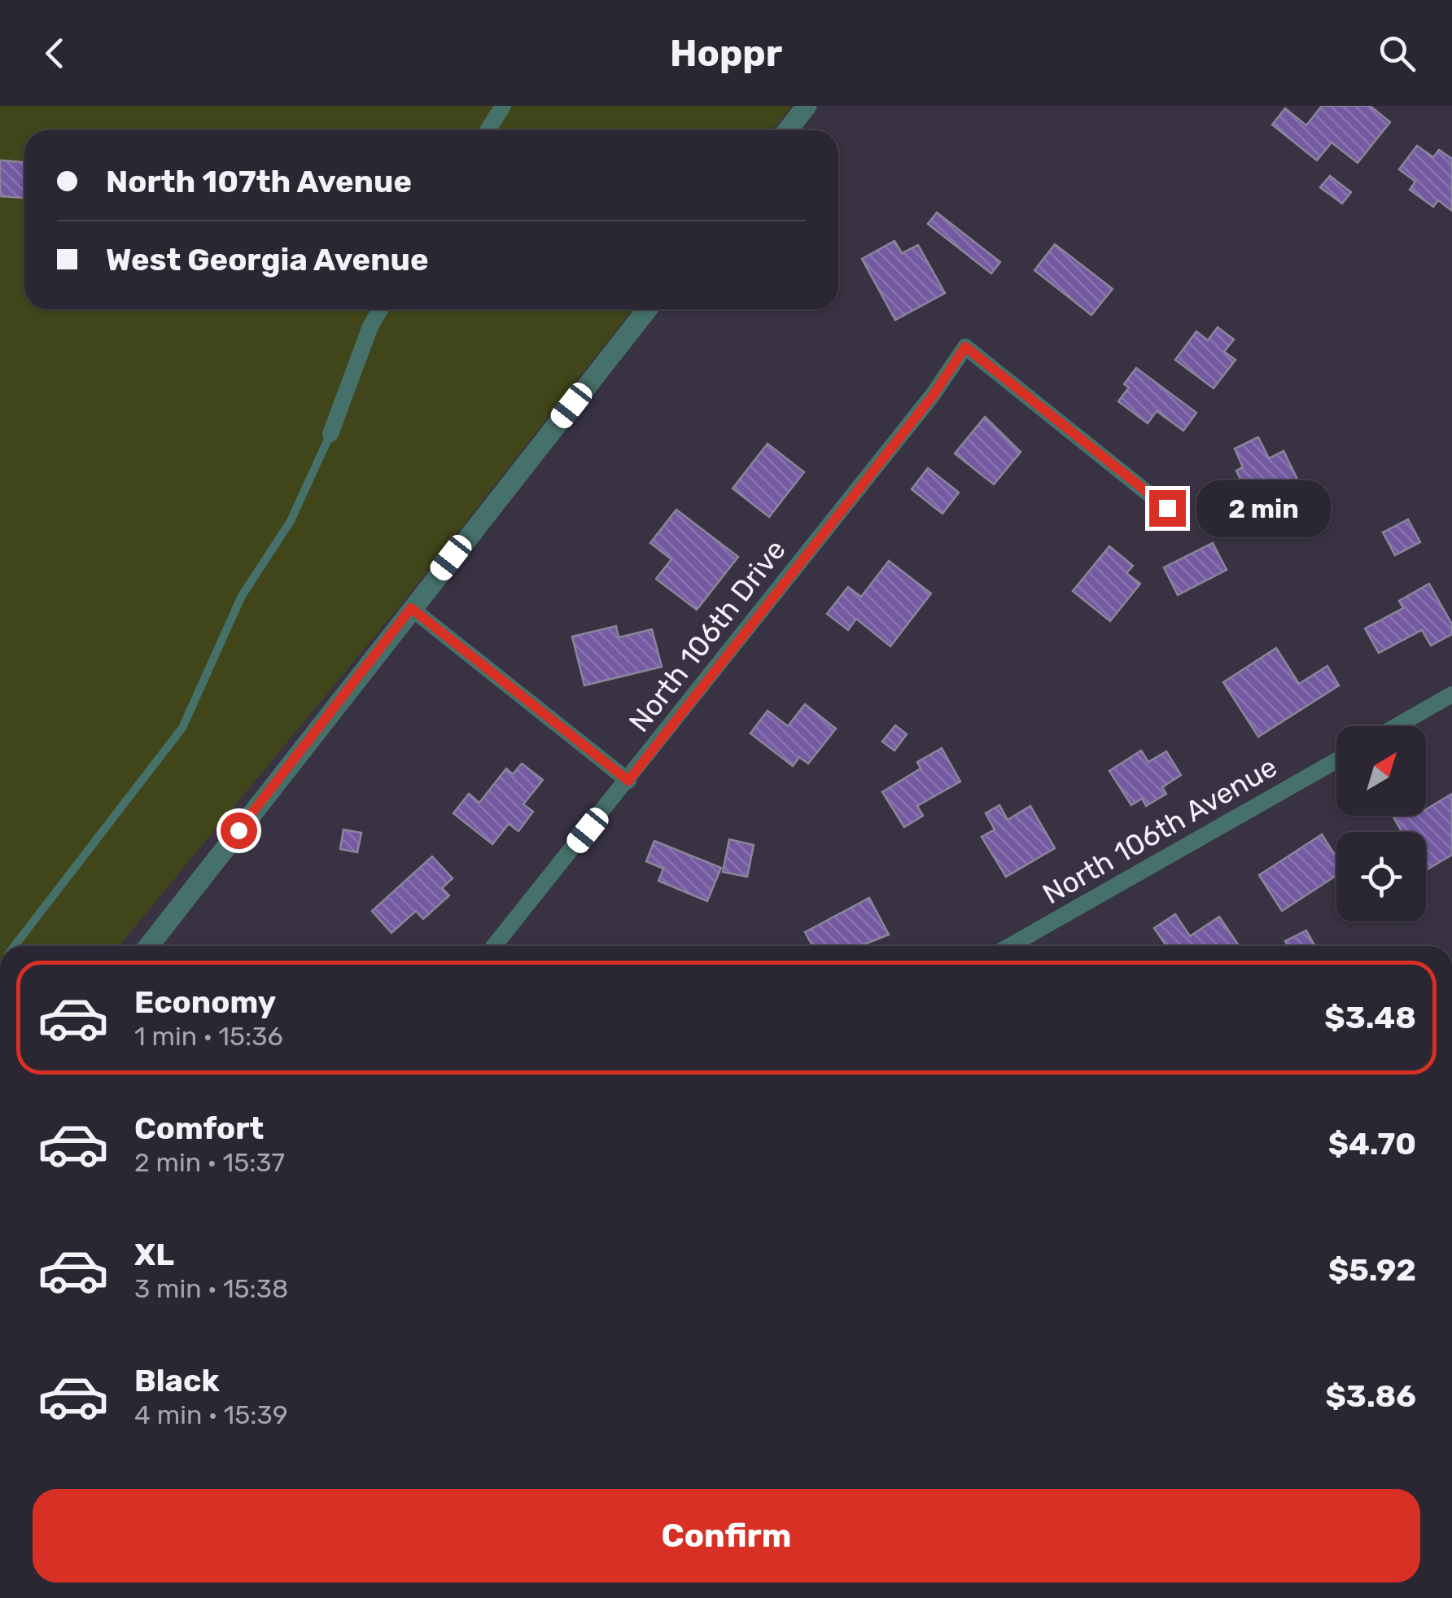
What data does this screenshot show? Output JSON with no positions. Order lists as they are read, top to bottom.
{
  "streets": {
    "street": ["North 106th Drive", "North 106th Avenue"]
  },
  "north": "top right",
  "page": {
    "header": "Hoppr",
    "banner": ["North 107th Avenue", "West Georgia Avenue"],
    "bubble": "2 min",
    "list": [
      {
        "name": "Economy",
        "note": "1 min · 15:36",
        "value": "$3.48"
      },
      {
        "name": "Comfort",
        "note": "2 min · 15:37",
        "value": "$4.70"
      },
      {
        "name": "XL",
        "note": "3 min · 15:38",
        "value": "$5.92"
      },
      {
        "name": "Black",
        "note": "4 min · 15:39",
        "value": "$3.86"
      }
    ],
    "buttons": "Confirm"
  }
}
